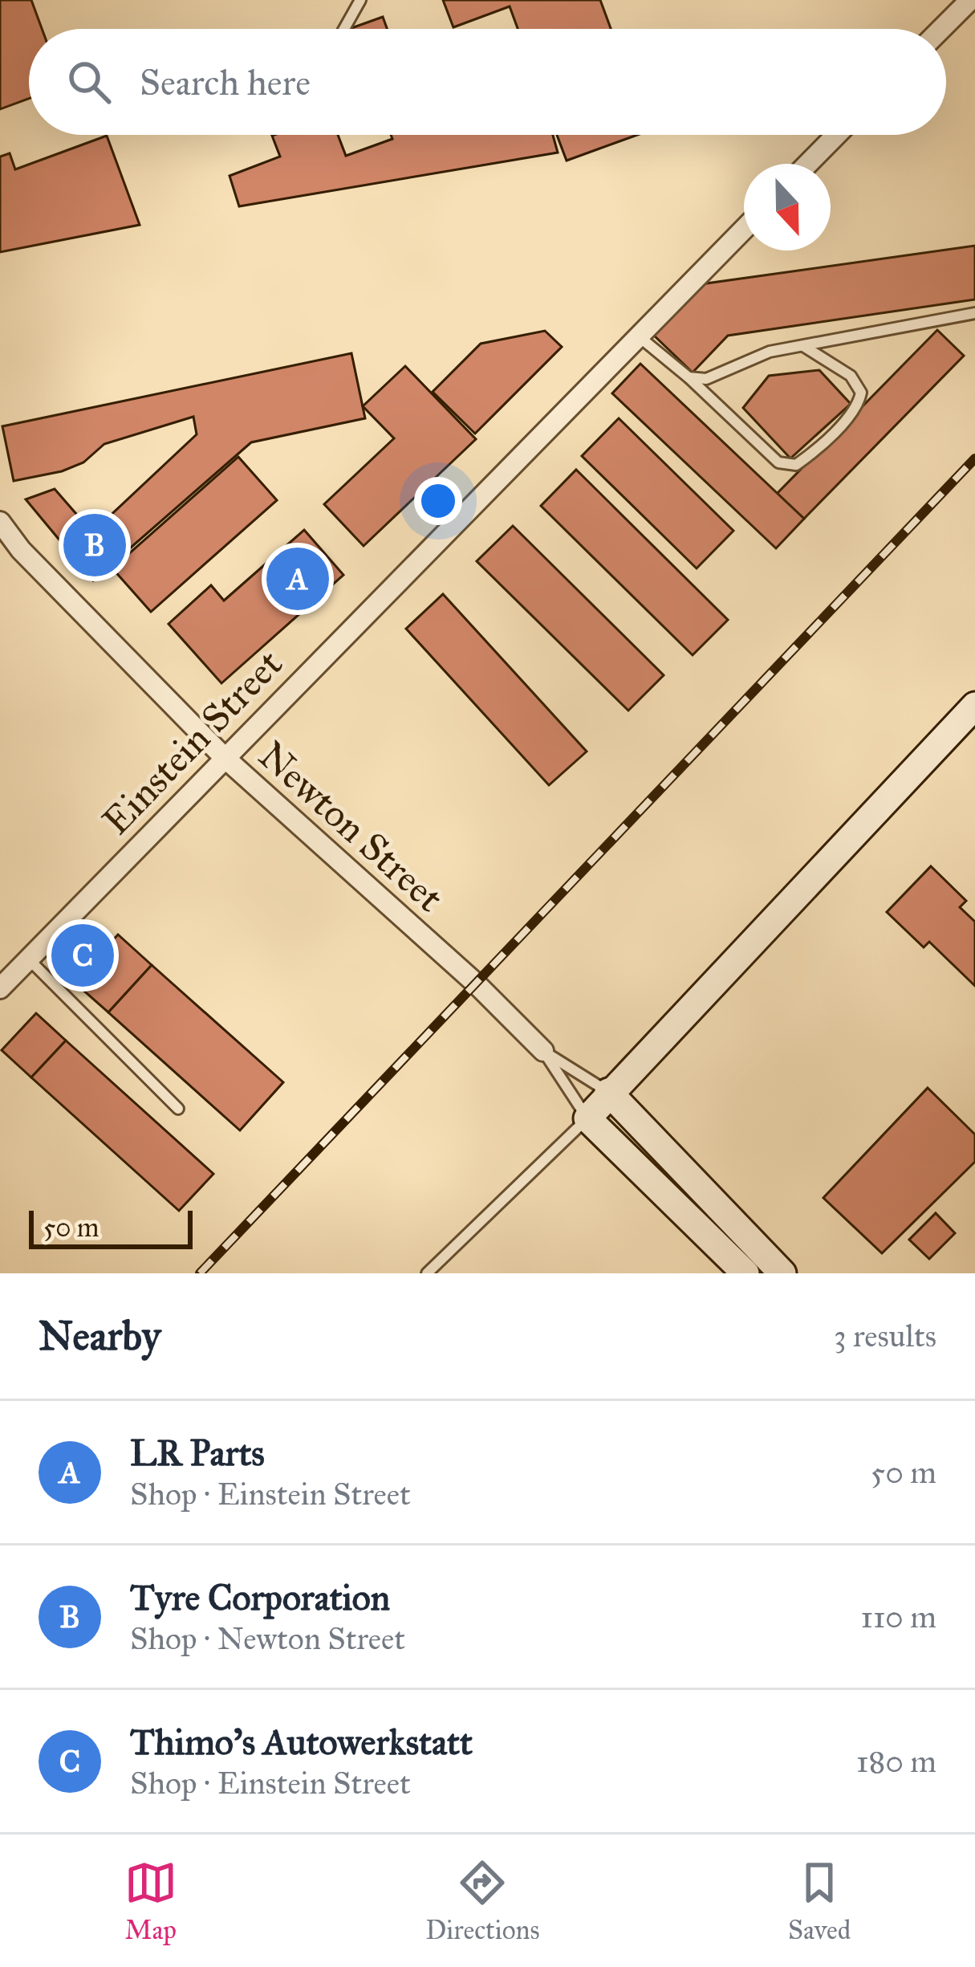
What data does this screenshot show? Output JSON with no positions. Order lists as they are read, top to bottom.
{
  "streets": {
    "street": ["Einstein Street", "Newton Street"]
  },
  "crossings": [
    ["Einstein Street", "Newton Street"]
  ],
  "scale_bar": "50 m",
  "north": "bottom",
  "page": {
    "search": "Search here",
    "pins": ["B", "A", "C"],
    "scale": "50 m",
    "heading": ["Nearby", "3 results"],
    "list": [
      {
        "mark": "A",
        "name": "LR Parts",
        "note": "Shop · Einstein Street",
        "value": "50 m"
      },
      {
        "mark": "B",
        "name": "Tyre Corporation",
        "note": "Shop · Newton Street",
        "value": "110 m"
      },
      {
        "mark": "C",
        "name": "Thimo's Autowerkstatt",
        "note": "Shop · Einstein Street",
        "value": "180 m"
      }
    ],
    "nav": ["Map", "Directions", "Saved"]
  }
}
